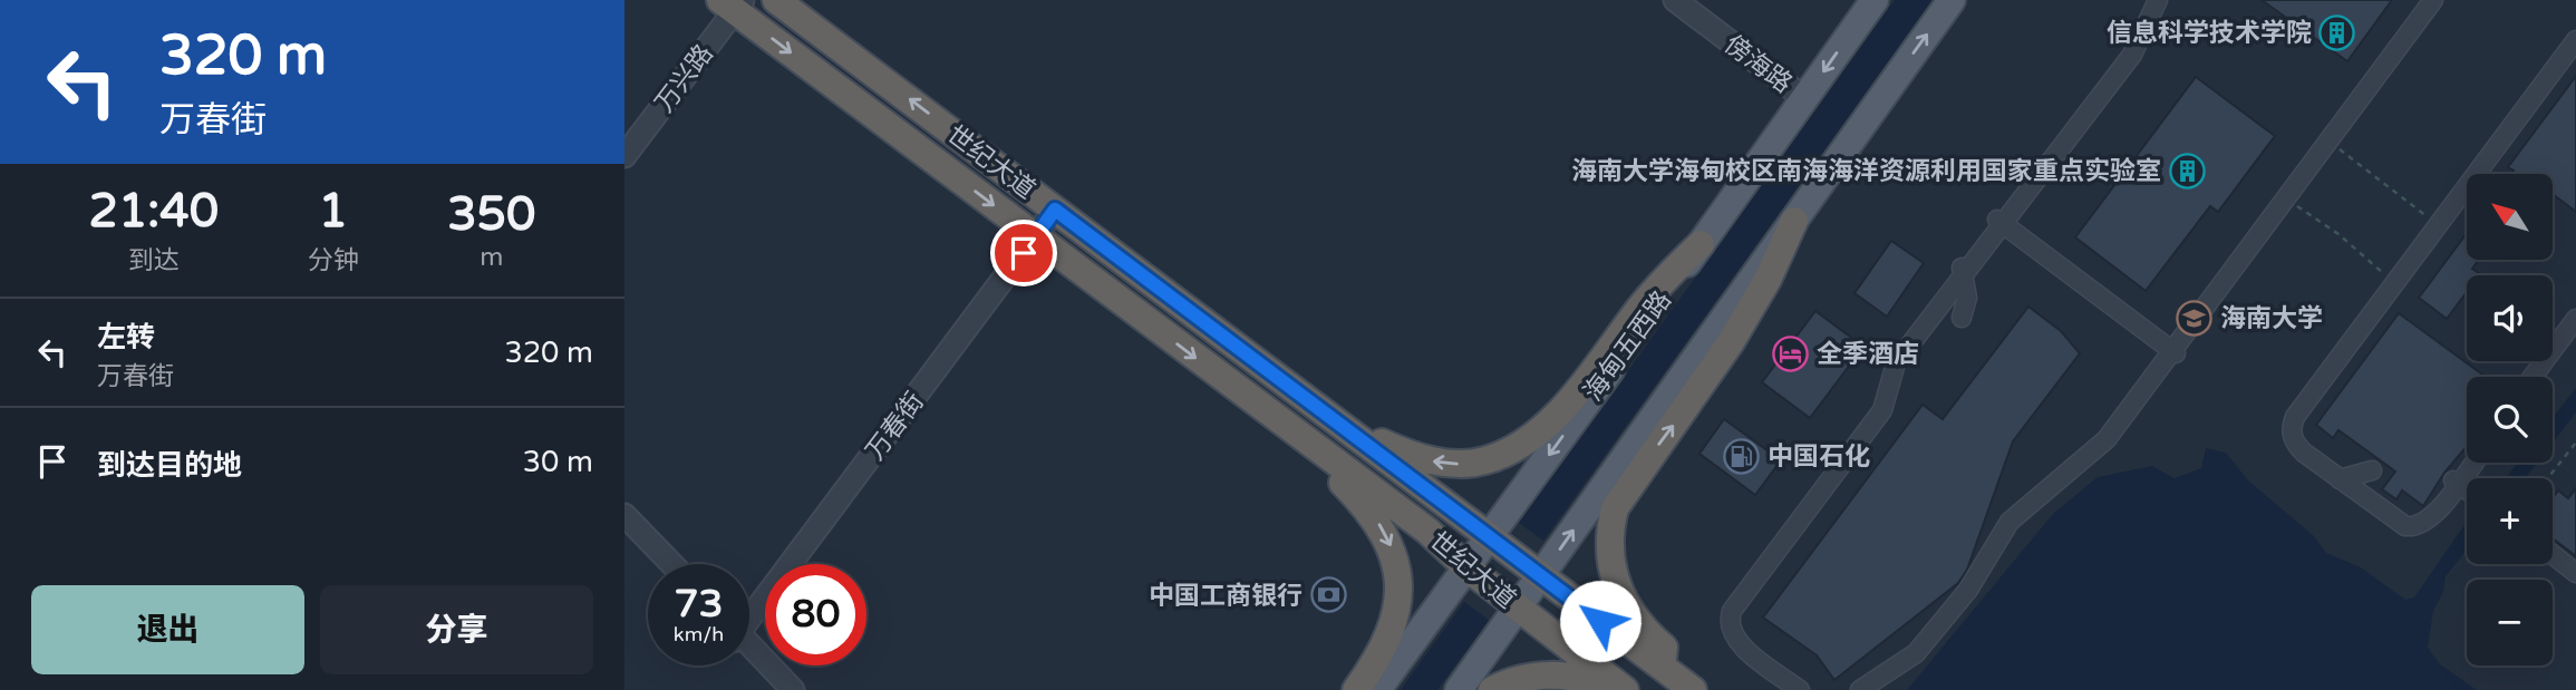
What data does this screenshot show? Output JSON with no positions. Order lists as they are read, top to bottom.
{
  "streets": {
    "highway": ["世纪大道"],
    "main road": ["海甸五西路"],
    "street": ["傍海路", "万兴路", "万春街"]
  },
  "crossings": [
    ["傍海路", "海甸五西路"],
    ["万兴路", "世纪大道"],
    ["世纪大道", "海甸五西路"],
    ["世纪大道", "万春街"]
  ],
  "places": {
    "building": ["信息科学技术学院", "海南大学海甸校区南海海洋资源利用国家重点实验室"],
    "school or university": ["海南大学"],
    "hotel": ["全季酒店"],
    "fuel station": ["中国石化"],
    "bank": ["中国工商银行"]
  },
  "north": "top left",
  "page": {
    "turn": ["320 m", "万春街"],
    "eta": [
      "21:40",
      "到达",
      "1",
      "分钟",
      "350",
      "m"
    ],
    "map_buttons": ["+", "−"],
    "list": [
      {
        "name": "左转",
        "note": "万春街",
        "value": "320 m"
      },
      {
        "name": "到达目的地",
        "value": "30 m"
      }
    ],
    "speed": "73 km/h",
    "limit": "80",
    "buttons": ["退出", "分享"]
  }
}
